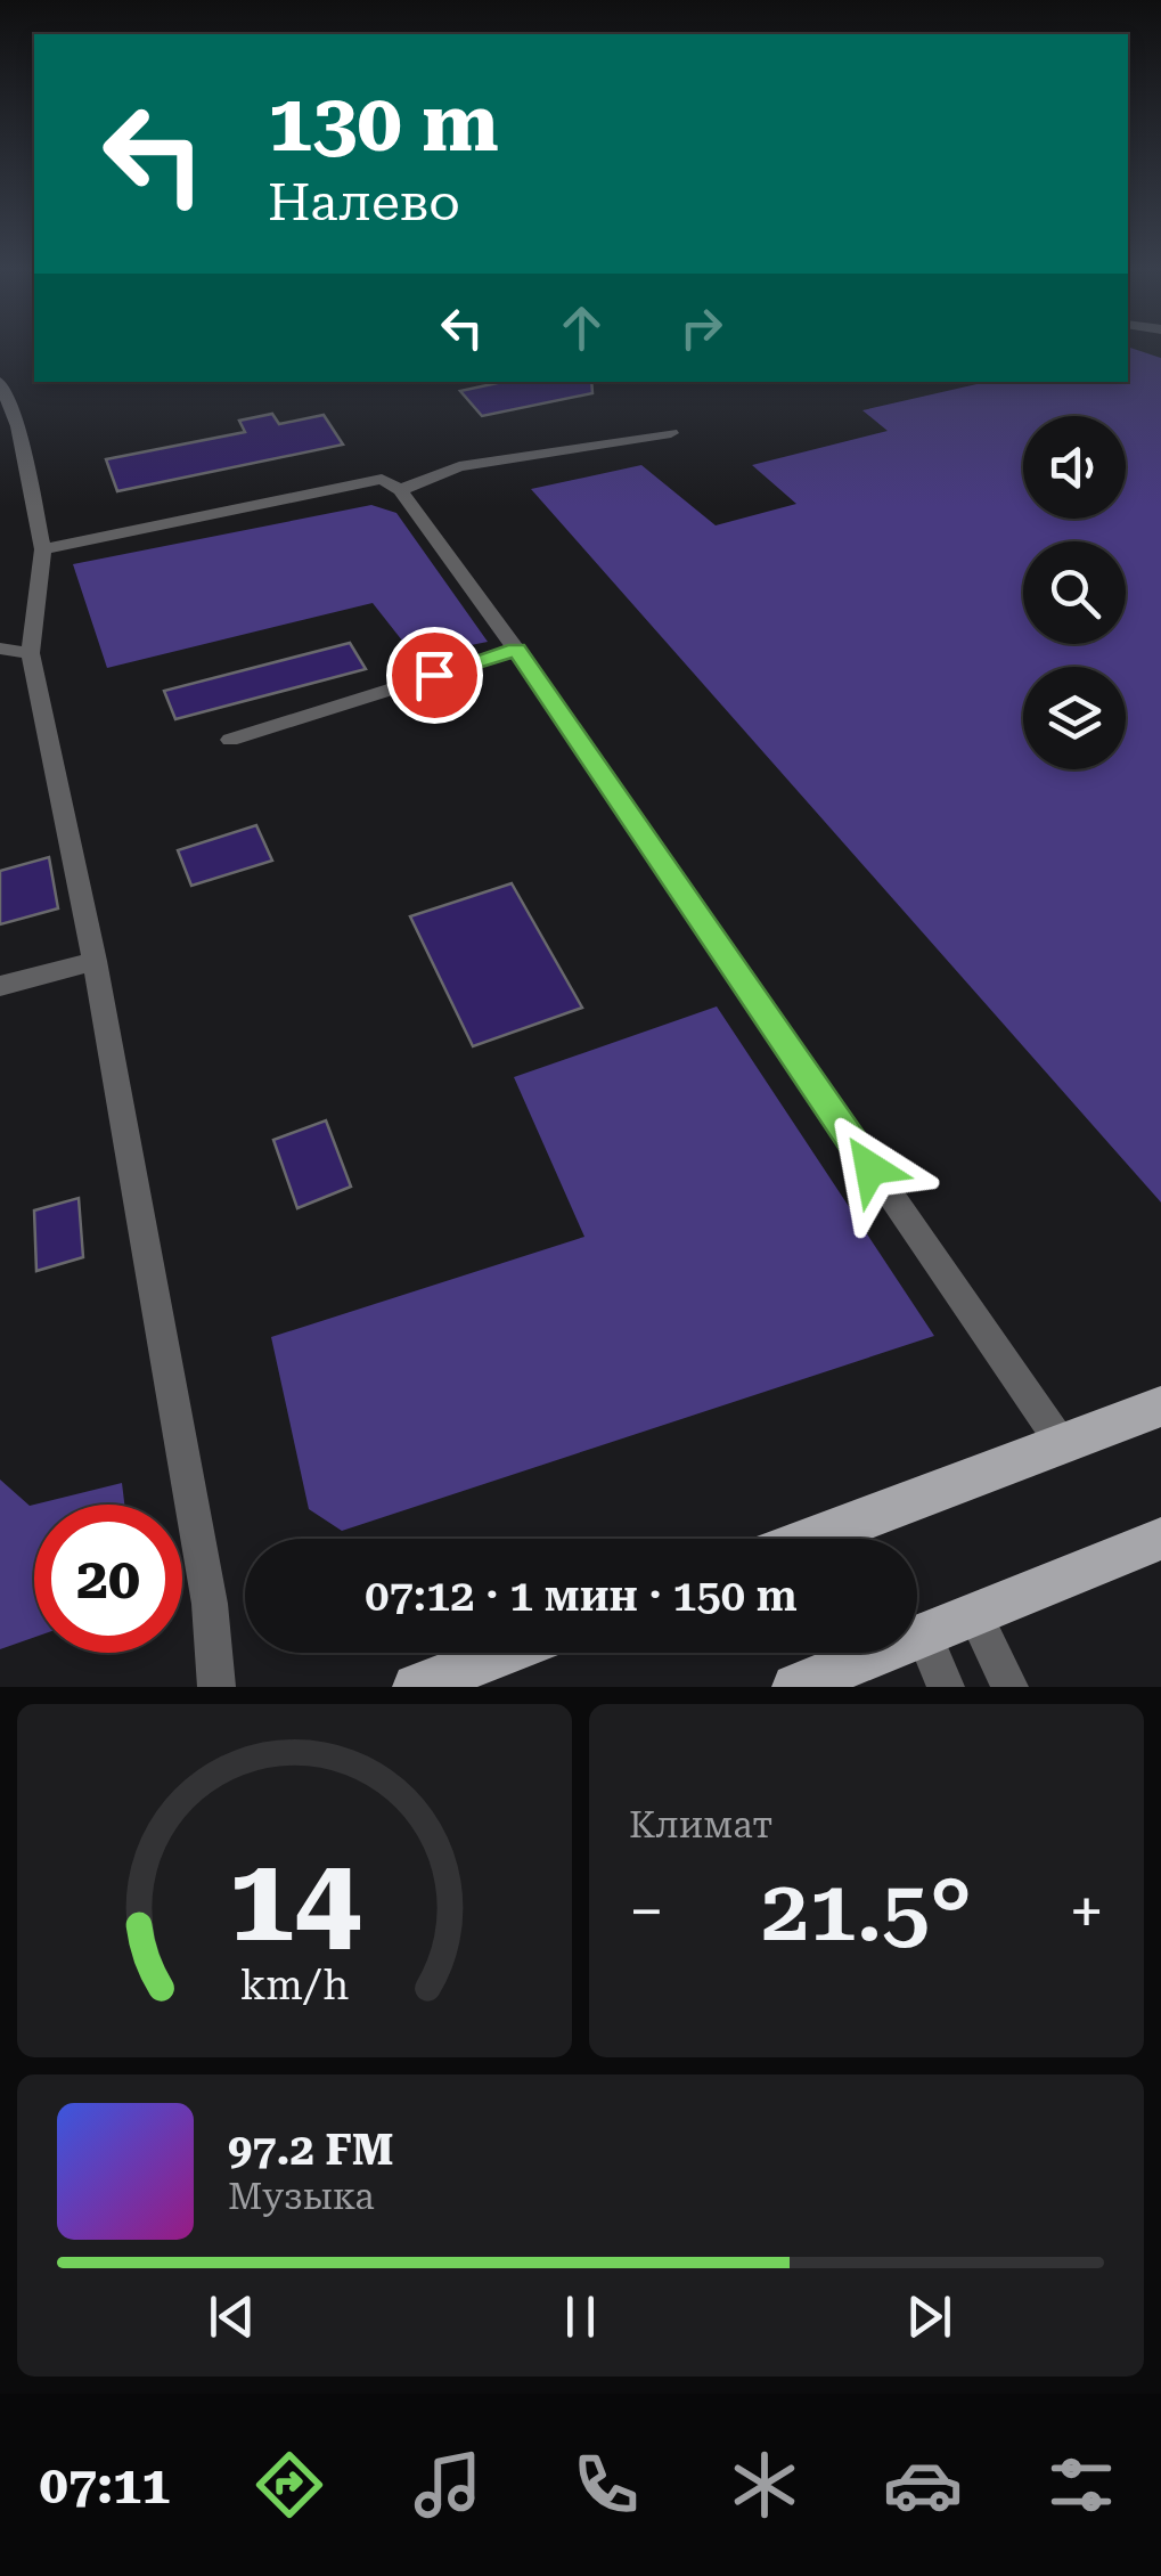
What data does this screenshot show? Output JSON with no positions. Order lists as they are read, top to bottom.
{
  "page": {
    "turn": ["130 m", "Налево"],
    "limit": "20",
    "trip": "07:12 · 1 мин · 150 m",
    "tile": "Климат",
    "heat": ["−", "21.5°", "+"],
    "song": ["97.2 FM", "Музыка"],
    "tabs": "07:11",
    "gauge": ["14", "km/h"]
  }
}
